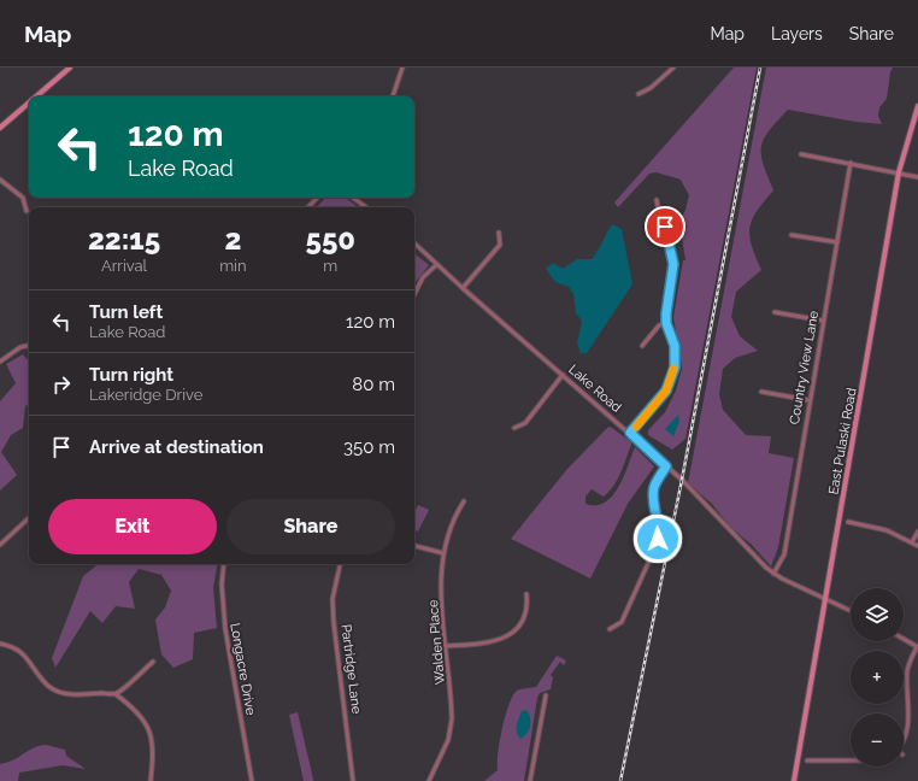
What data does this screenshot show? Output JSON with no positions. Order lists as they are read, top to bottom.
{
  "streets": {
    "main road": ["East Pulaski Road"],
    "street": [
      "Country View Lane",
      "Lake Road",
      "Walden Place",
      "Longacre Drive",
      "Partridge Lane"
    ]
  },
  "crossings": [
    ["Country View Lane", "Lake Road"],
    ["Lake Road", "East Pulaski Road"]
  ],
  "page": {
    "header": "Map",
    "nav": ["Map", "Layers", "Share"],
    "turn": ["120 m", "Lake Road"],
    "eta": [
      "22:15",
      "Arrival",
      "2",
      "min",
      "550",
      "m"
    ],
    "list": [
      {
        "name": "Turn left",
        "note": "Lake Road",
        "value": "120 m"
      },
      {
        "name": "Turn right",
        "note": "Lakeridge Drive",
        "value": "80 m"
      },
      {
        "name": "Arrive at destination",
        "value": "350 m"
      }
    ],
    "buttons": ["Exit", "Share"],
    "map_buttons": ["+", "−"]
  }
}
